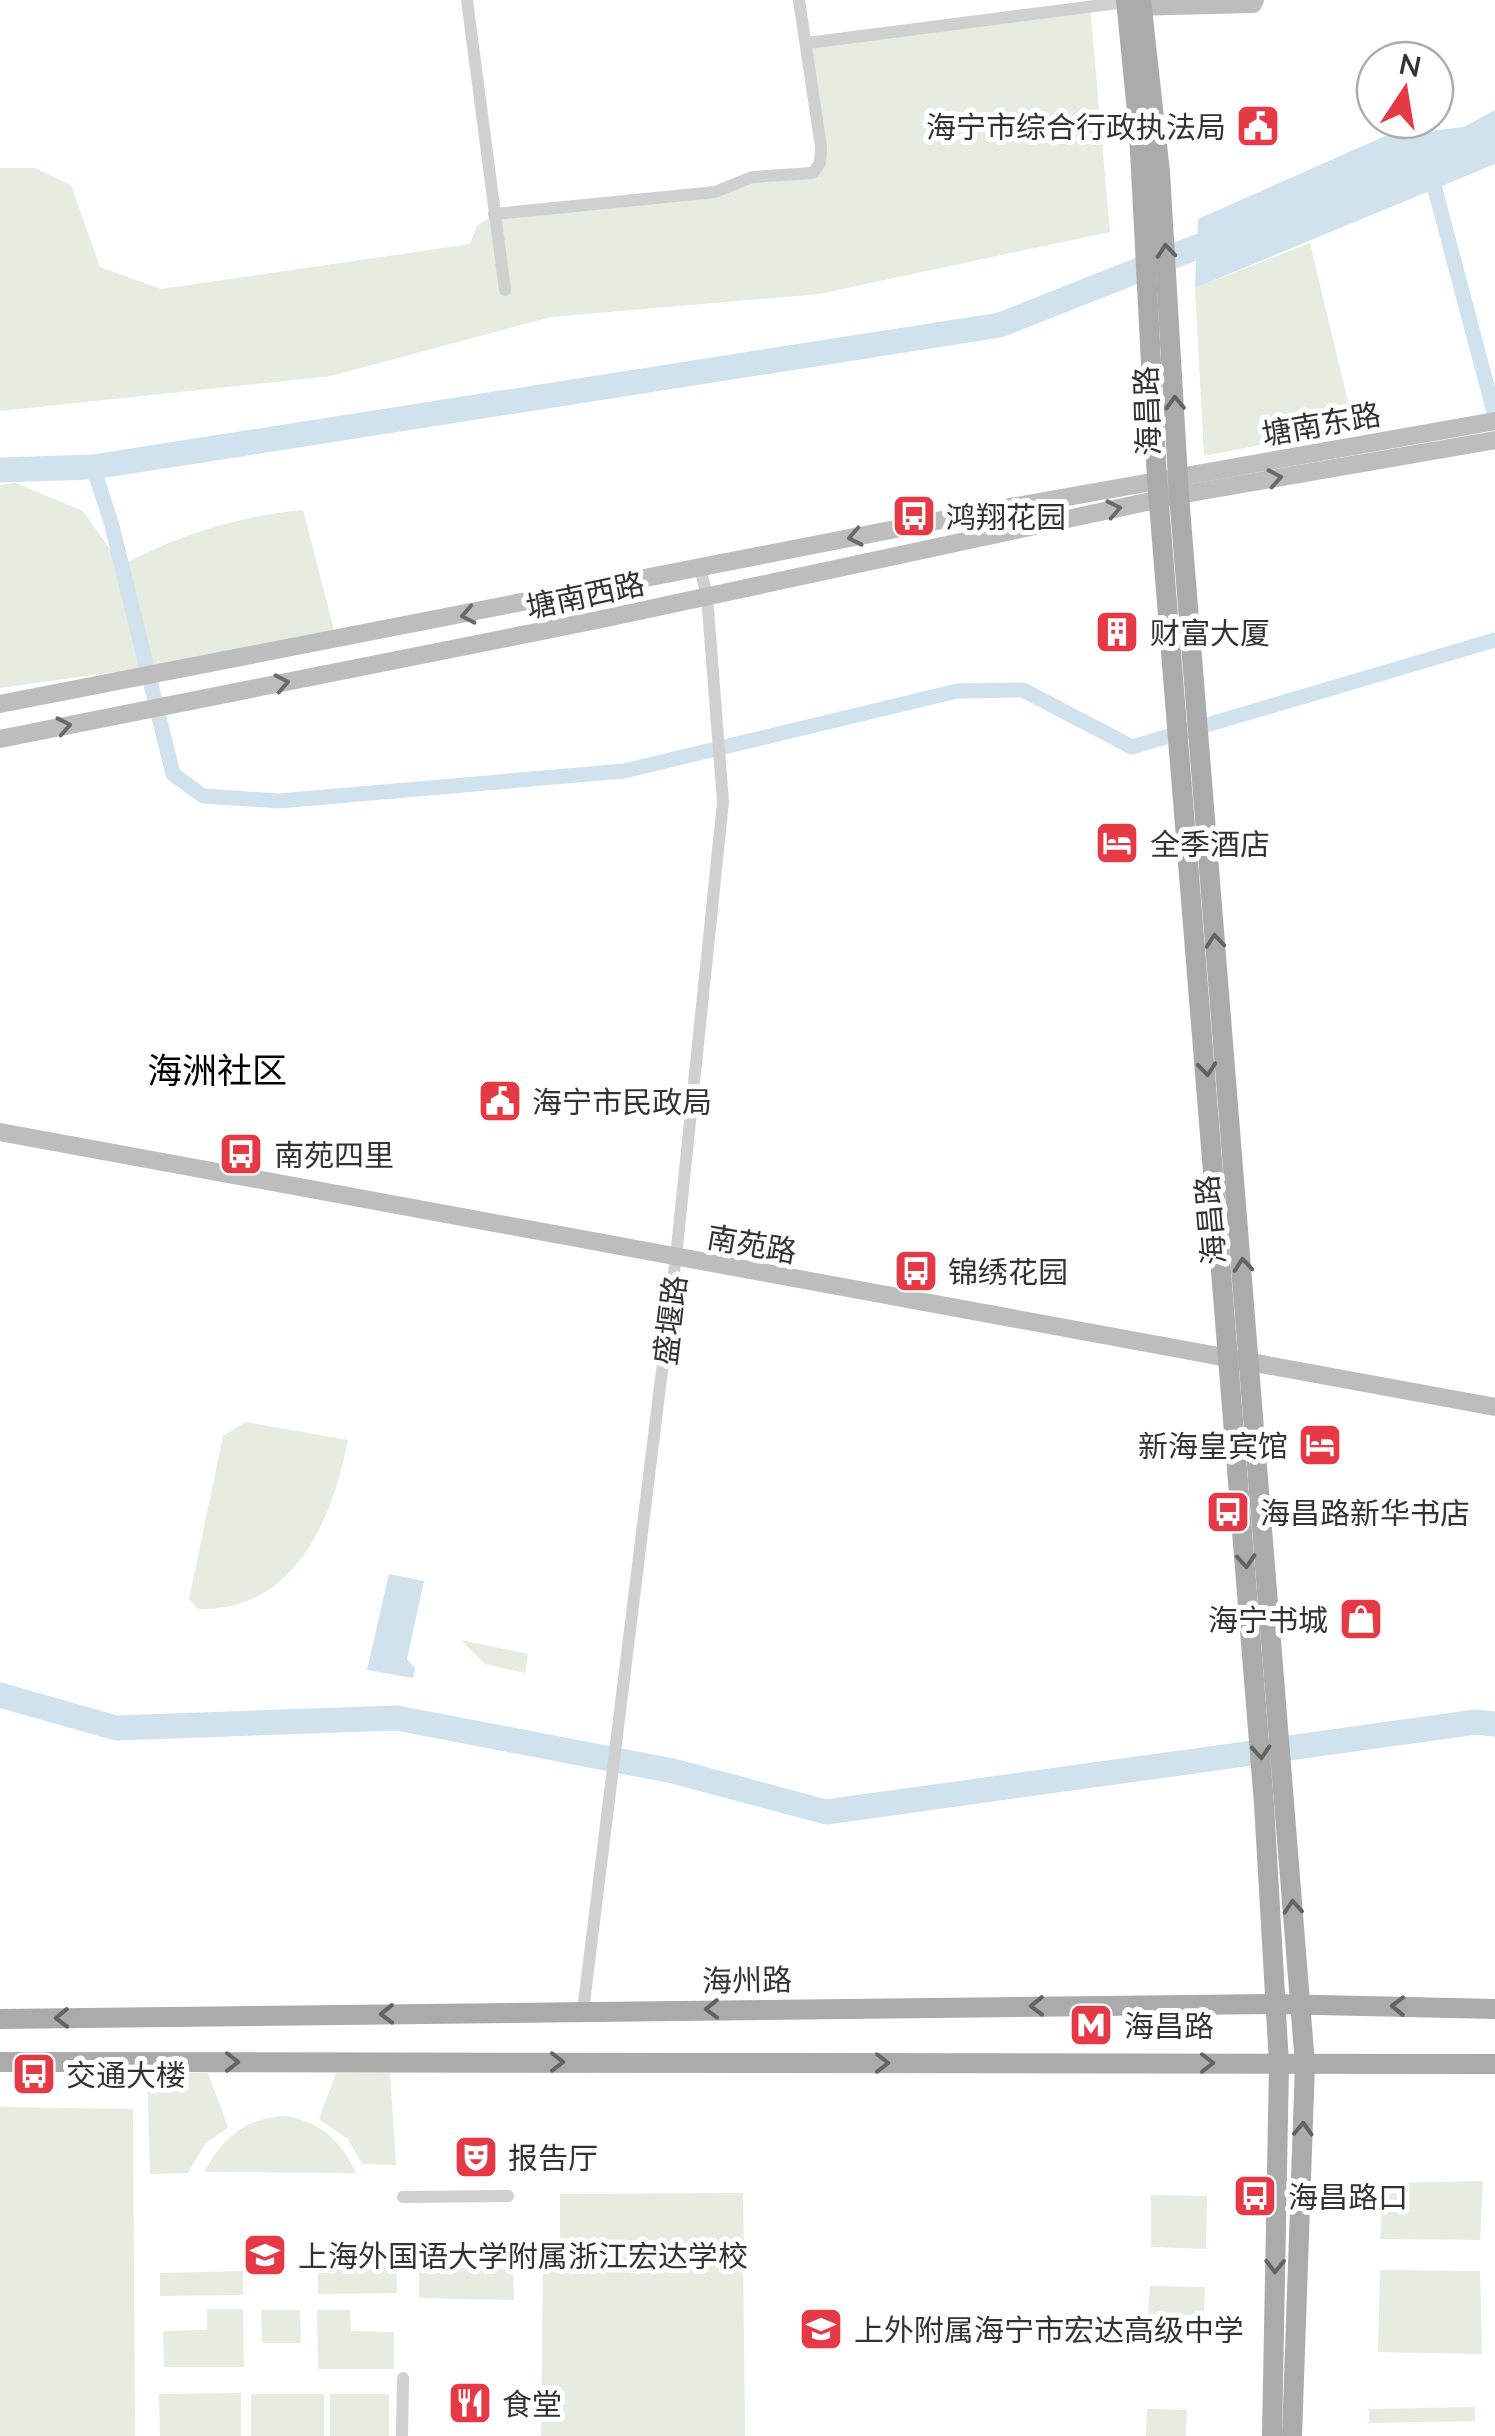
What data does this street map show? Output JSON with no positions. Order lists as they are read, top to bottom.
{
  "streets": {
    "main road": [
      "海昌路",
      "塘南东路",
      "塘南西路",
      "南苑路",
      "海州路"
    ],
    "street": ["盛堰路"]
  },
  "crossings": [
    ["海昌路", "塘南东路"],
    ["海昌路", "塘南西路"],
    ["海昌路", "南苑路"],
    ["海昌路", "海州路"],
    ["塘南东路", "塘南西路"],
    ["塘南西路", "盛堰路"],
    ["南苑路", "盛堰路"],
    ["盛堰路", "海州路"]
  ],
  "districts": ["海洲社区"],
  "places": {
    "public building": ["海宁市综合行政执法局", "海宁市民政局"],
    "bus stop": [
      "鸿翔花园",
      "南苑四里",
      "锦绣花园",
      "海昌路新华书店",
      "交通大楼",
      "海昌路口"
    ],
    "building": ["财富大厦"],
    "hotel": ["全季酒店", "新海皇宾馆"],
    "shop": ["海宁书城"],
    "metro station": ["海昌路"],
    "theatre": ["报告厅"],
    "school or university": ["上海外国语大学附属浙江宏达学校", "上外附属海宁市宏达高级中学"],
    "restaurant": ["食堂"]
  },
  "north": "top"
}
